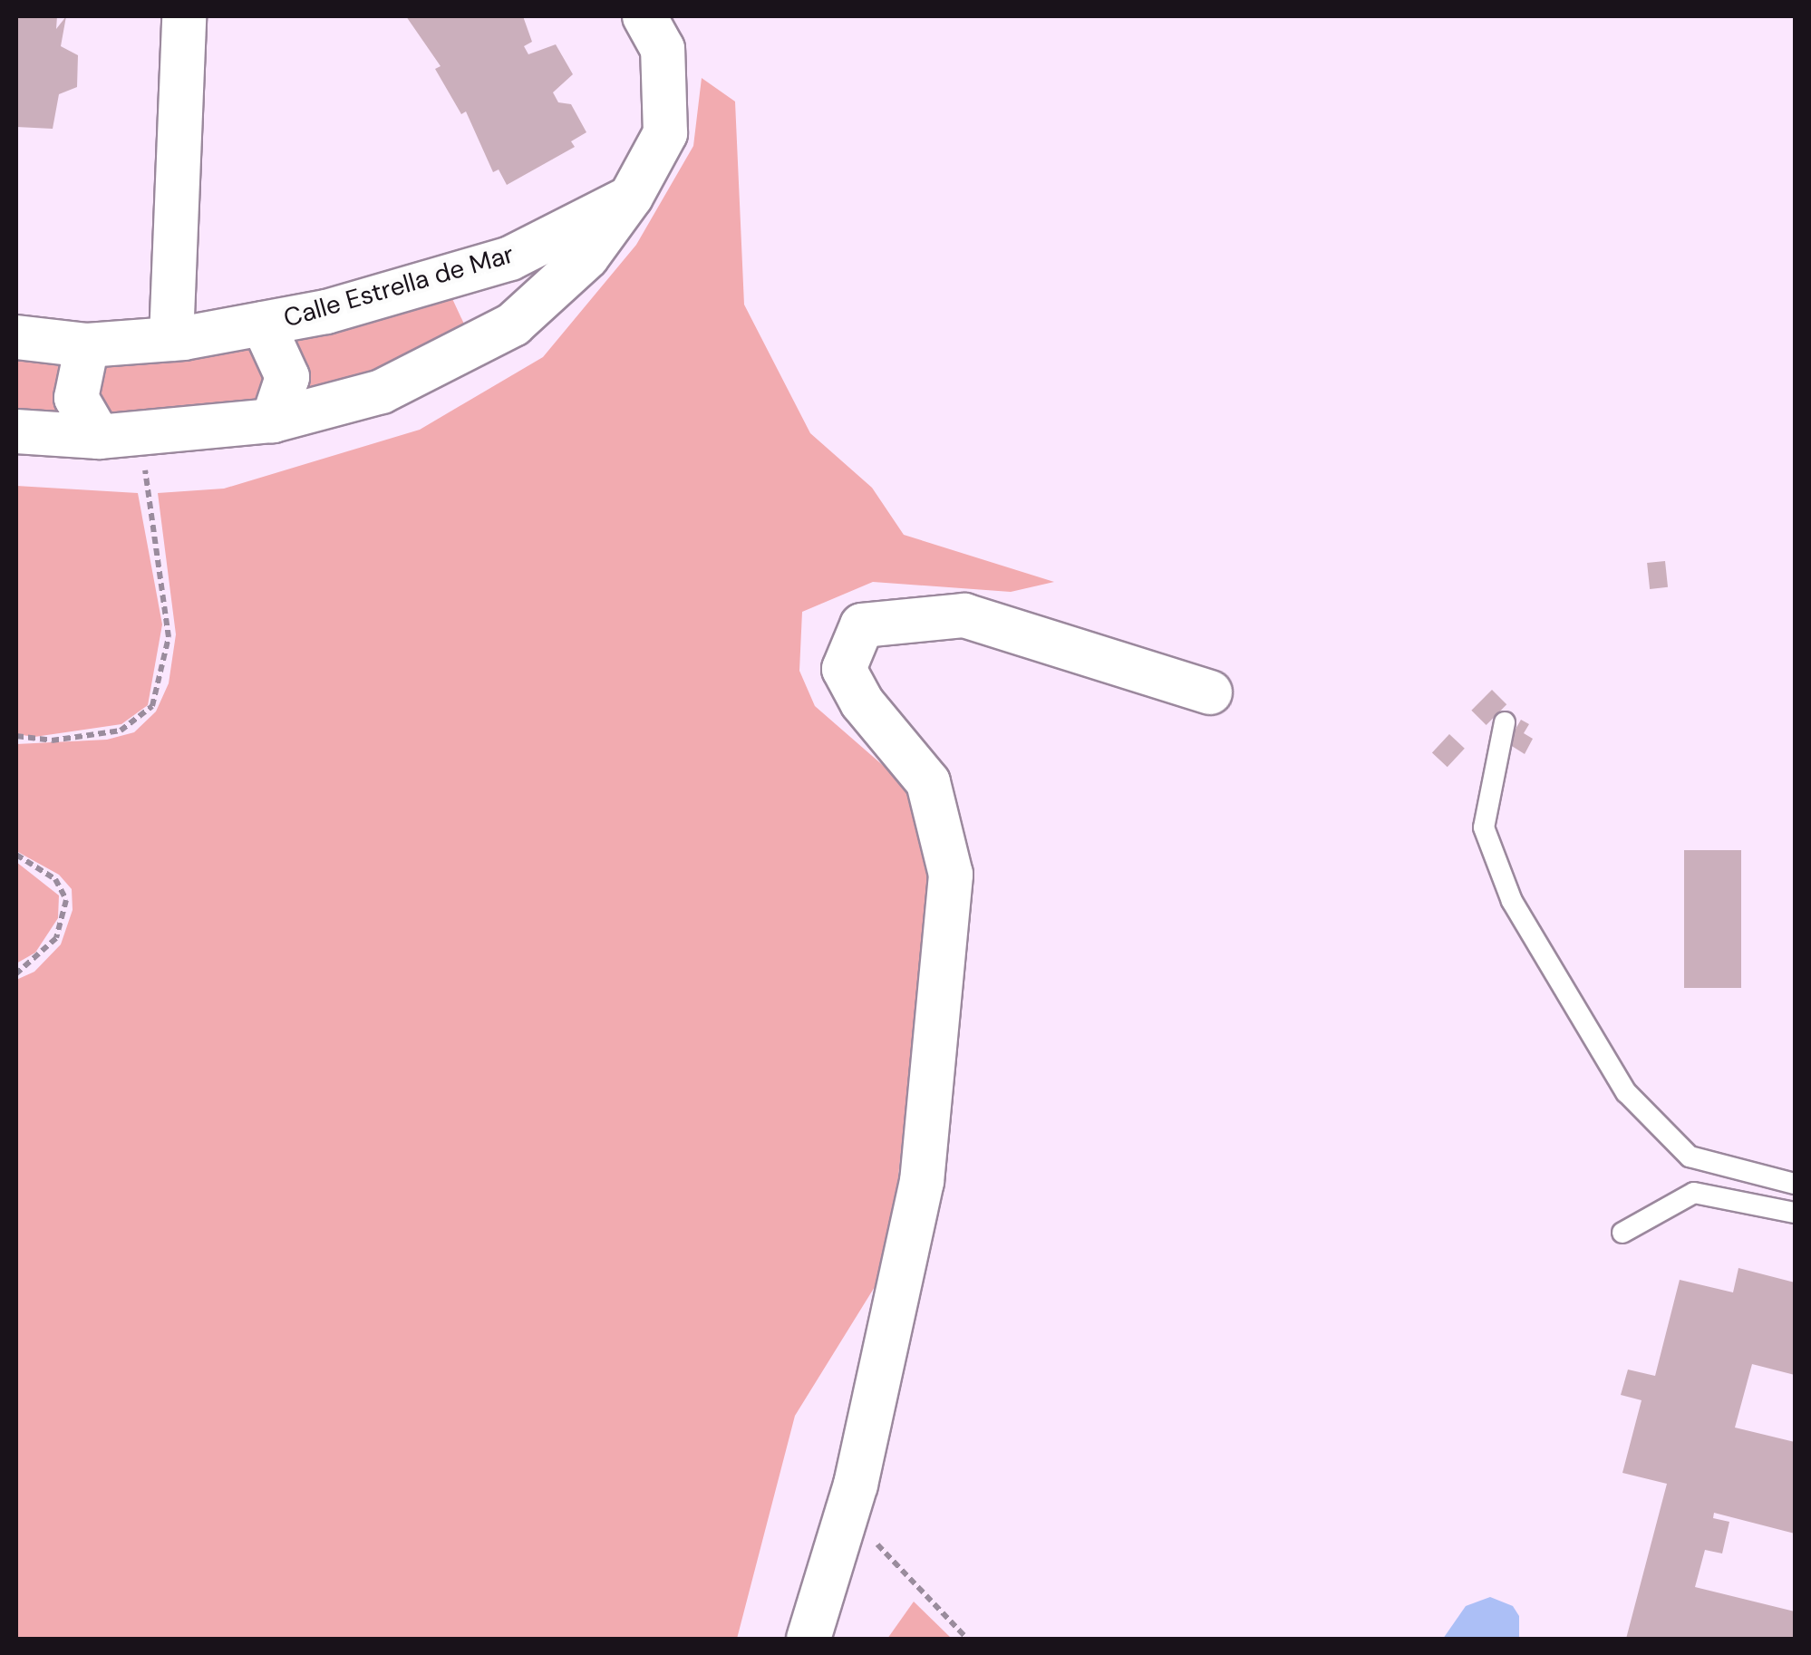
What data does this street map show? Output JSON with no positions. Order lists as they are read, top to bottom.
{
  "streets": {
    "street": ["Calle Estrella de Mar"]
  }
}
